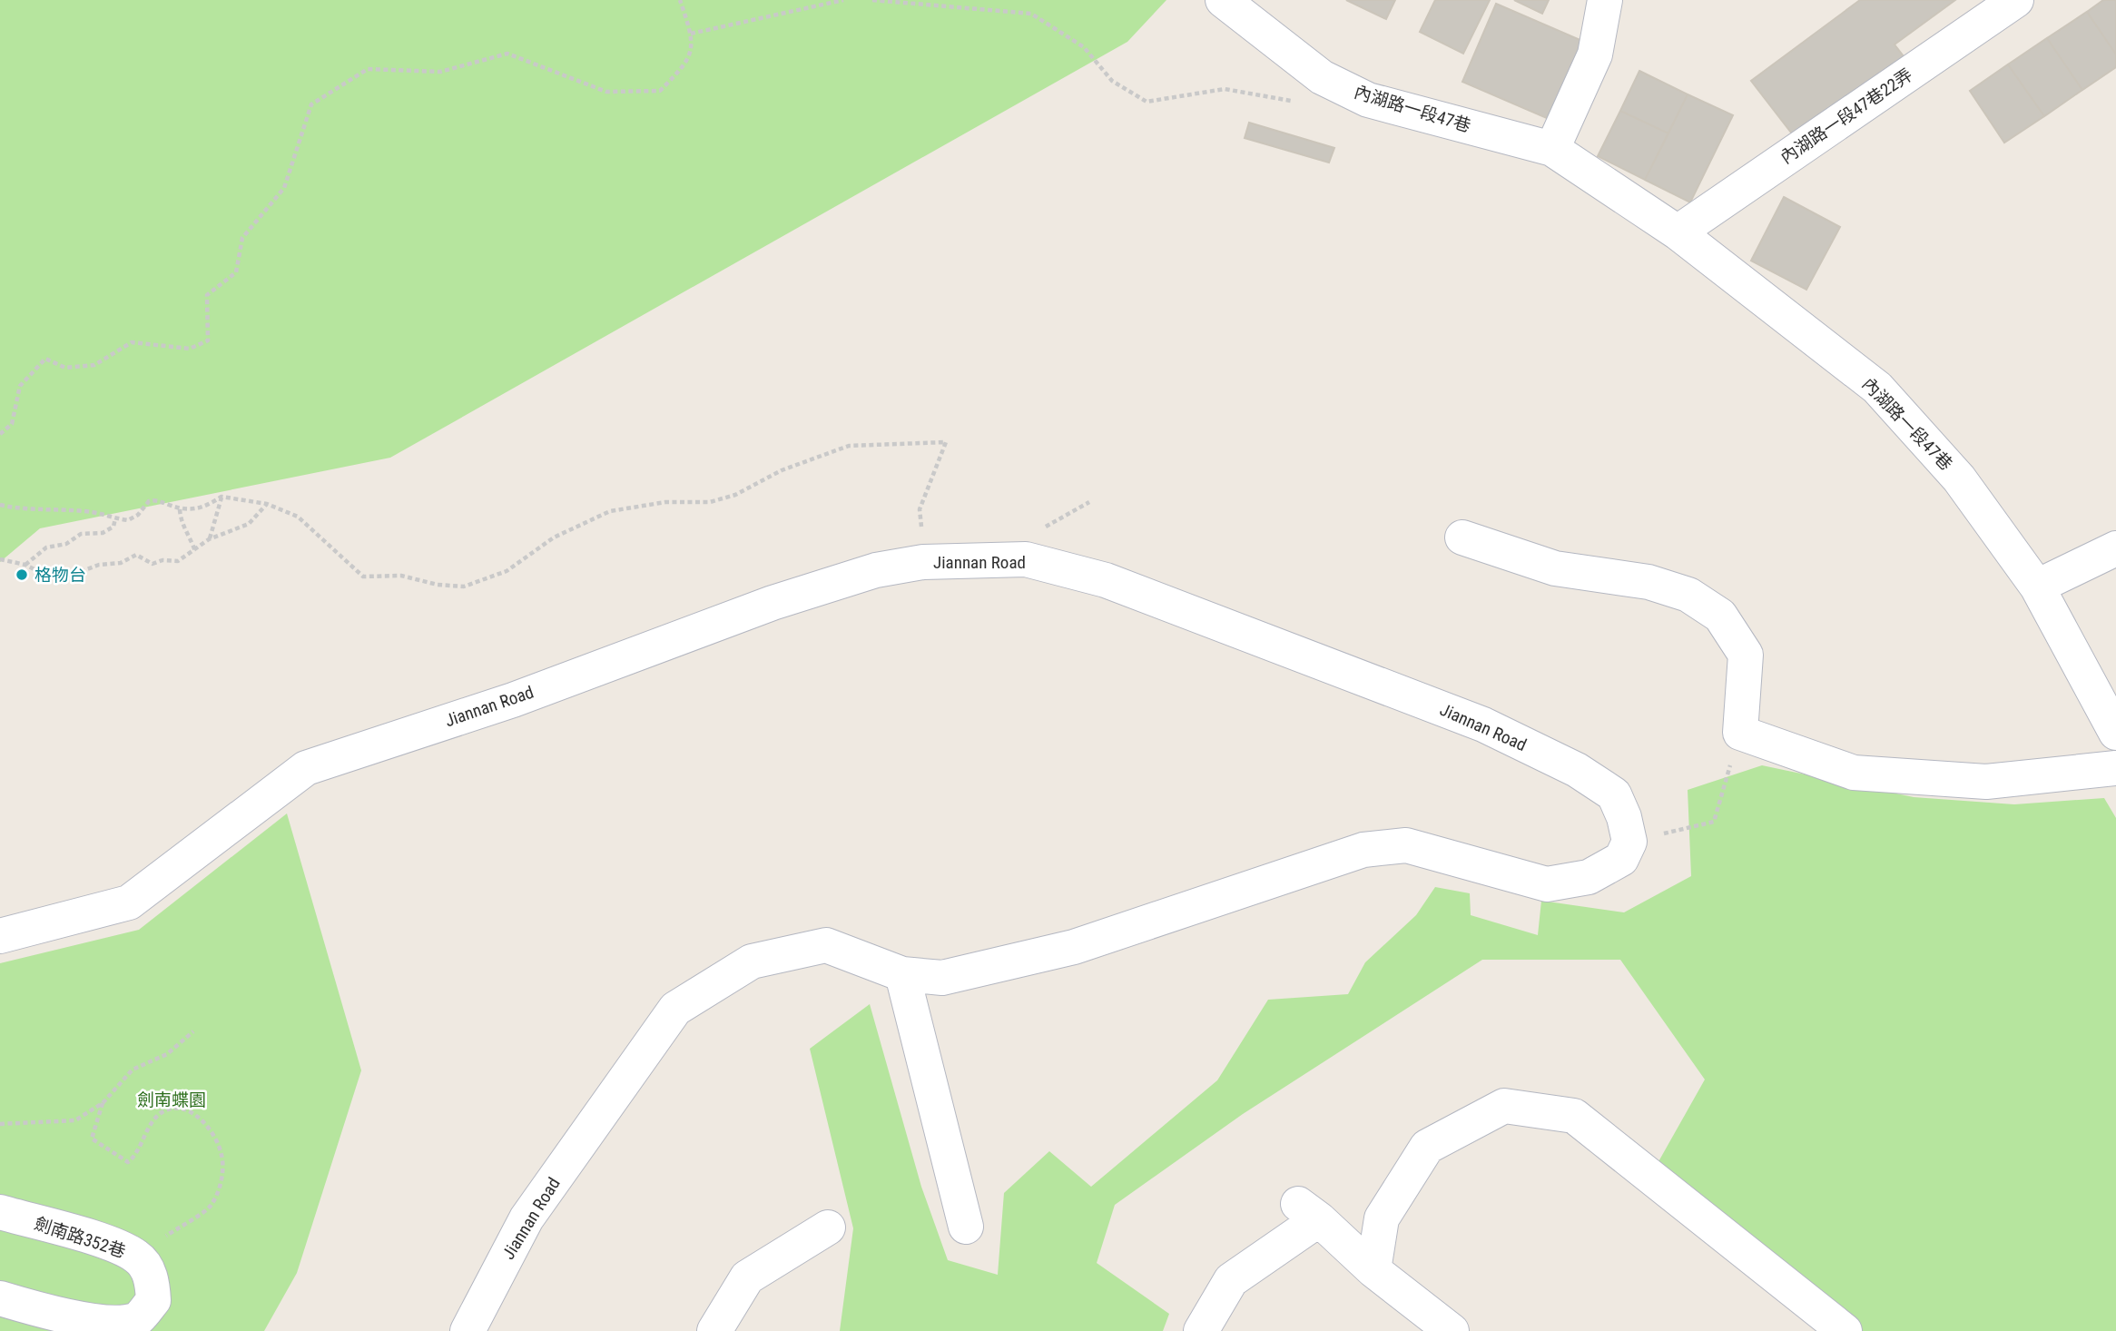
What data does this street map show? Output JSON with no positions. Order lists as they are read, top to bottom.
{
  "streets": {
    "street": [
      "內湖路一段47巷",
      "內湖路一段47巷22弄",
      "Jiannan Road",
      "劍南路352巷"
    ]
  },
  "crossings": [
    ["內湖路一段47巷", "內湖路一段47巷22弄"]
  ],
  "parks": ["劍南蝶園"],
  "places": ["格物台"]
}
